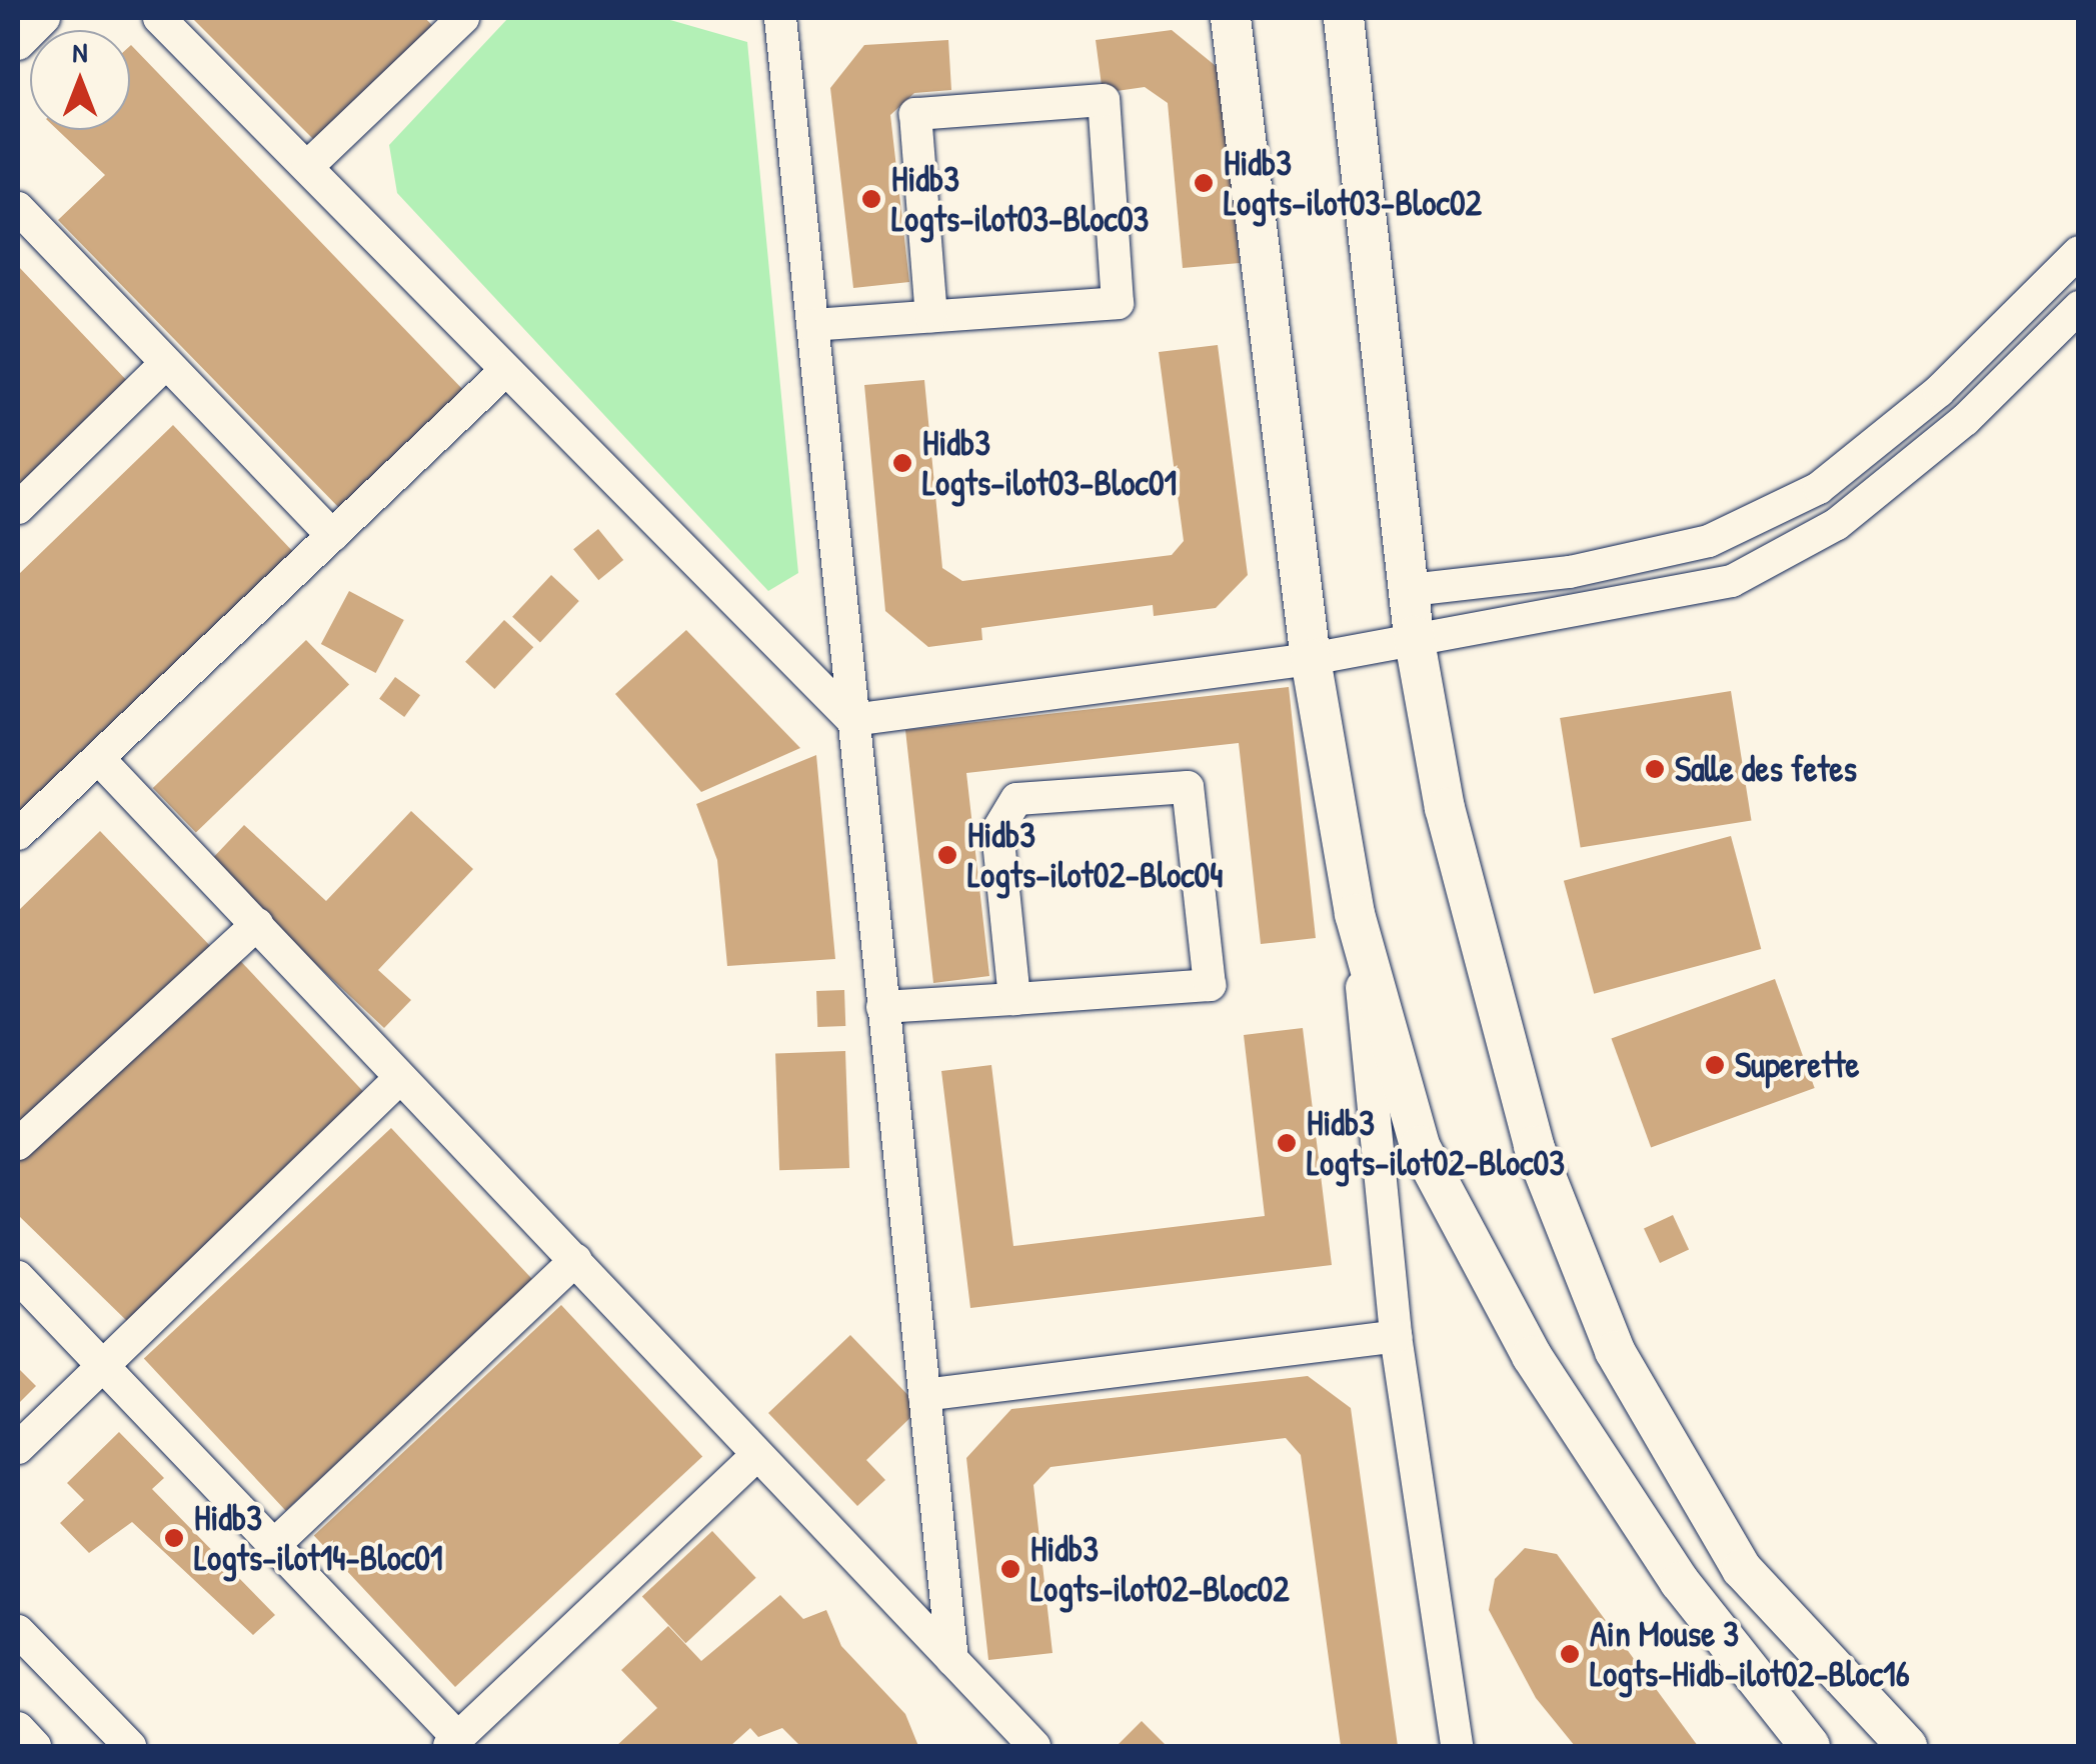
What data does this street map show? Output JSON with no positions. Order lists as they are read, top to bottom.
{
  "places": [
    "Hidb3 Logts-ilot03-Bloc02",
    "Hidb3 Logts-ilot03-Bloc03",
    "Hidb3 Logts-ilot03-Bloc01",
    "Salle des fetes",
    "Hidb3 Logts-ilot02-Bloc04",
    "Superette",
    "Hidb3 Logts-ilot02-Bloc03",
    "Hidb3 Logts-ilot14-Bloc01",
    "Hidb3 Logts-ilot02-Bloc02",
    "Ain Mouse 3 Logts-Hidb-ilot02-Bloc16"
  ],
  "north": "top"
}
